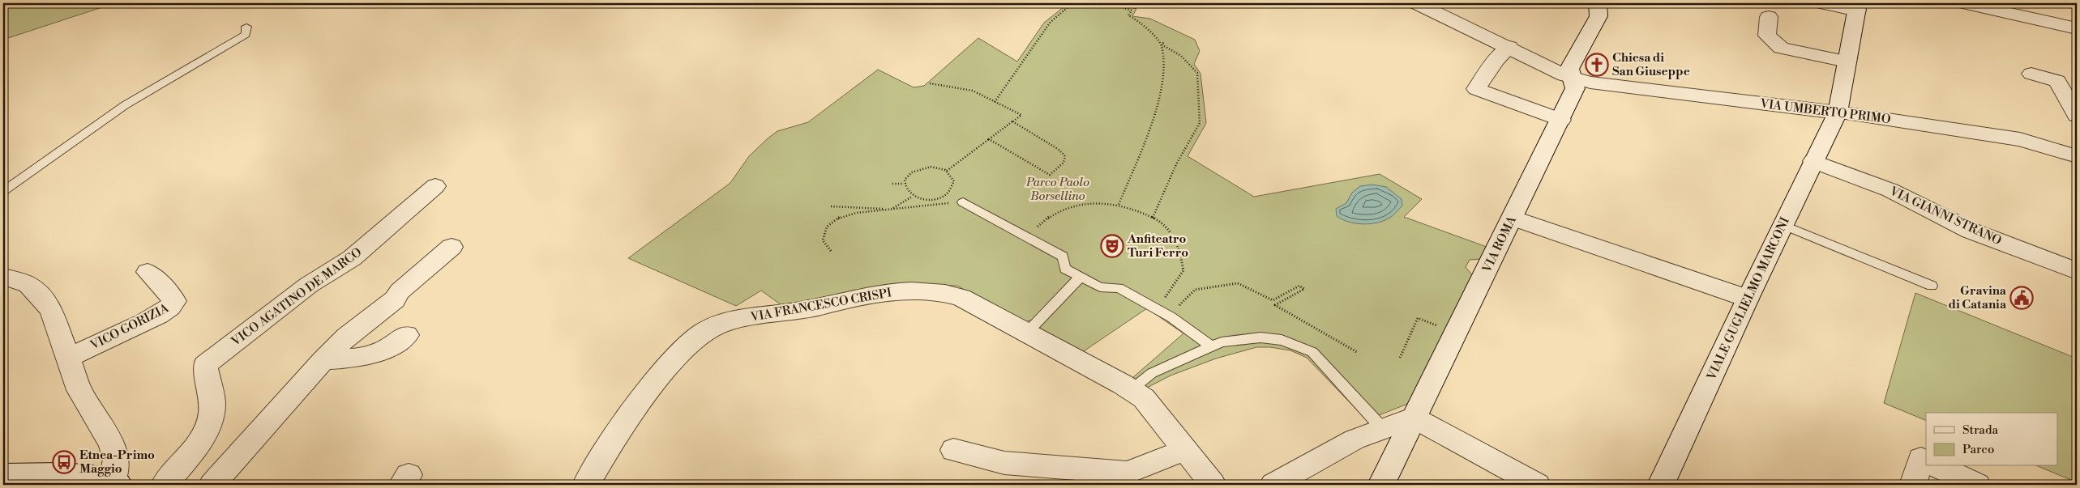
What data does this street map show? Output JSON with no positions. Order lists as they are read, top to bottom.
{
  "streets": {
    "street": [
      "VIA UMBERTO PRIMO",
      "VIA GIANNI STRANO",
      "VIA ROMA",
      "VICO AGATINO DE MARCO",
      "VIALE GUGLIELMO MARCONI",
      "VIA FRANCESCO CRISPI",
      "VICO GORIZIA"
    ]
  },
  "crossings": [
    ["VIA UMBERTO PRIMO", "VIA ROMA"],
    ["VIA UMBERTO PRIMO", "VIALE GUGLIELMO MARCONI"],
    ["VIA GIANNI STRANO", "VIALE GUGLIELMO MARCONI"]
  ],
  "parks": ["Parco Paolo Borsellino"],
  "places": {
    "church": ["Chiesa di San Giuseppe"],
    "theatre": ["Anfiteatro Turi Ferro"],
    "public building": ["Gravina di Catania"],
    "bus stop": ["Etnea-Primo Maggio"]
  },
  "legend": ["Strada", "Parco"]
}
